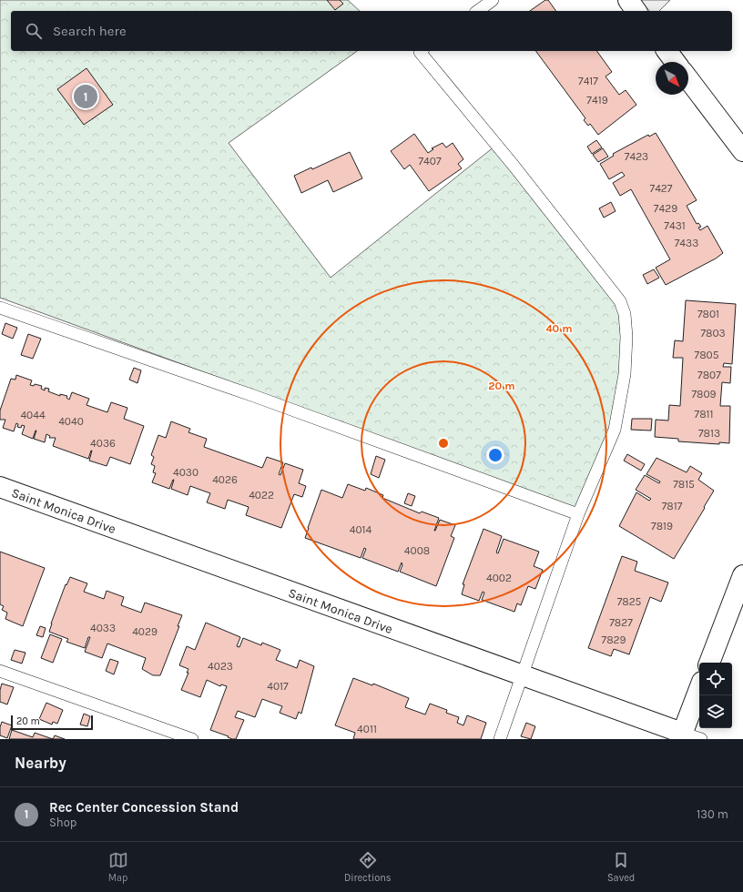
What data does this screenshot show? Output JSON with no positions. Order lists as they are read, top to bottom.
{
  "streets": {
    "street": ["Saint Monica Drive"]
  },
  "house_numbers": [
    "7417",
    "7419",
    "7423",
    "7407",
    "7427",
    "7429",
    "7431",
    "7433",
    "7801",
    "7803",
    "7805",
    "7807",
    "7809",
    "7811",
    "4044",
    "4040",
    "7813",
    "4036",
    "4030",
    "4026",
    "7815",
    "4022",
    "7817",
    "7819",
    "4014",
    "4008",
    "4002",
    "7825",
    "7827",
    "4033",
    "4029",
    "7829",
    "4023",
    "4017",
    "4011"
  ],
  "scale_bar": "20 m",
  "north": "bottom right",
  "page": {
    "search": "Search here",
    "pins": "1",
    "scale": "20 m",
    "heading": "Nearby",
    "list": [
      {
        "mark": "1",
        "name": "Rec Center Concession Stand",
        "note": "Shop",
        "value": "130 m"
      }
    ],
    "nav": ["Map", "Directions", "Saved"]
  },
  "rings": ["40 m", "20 m"]
}
